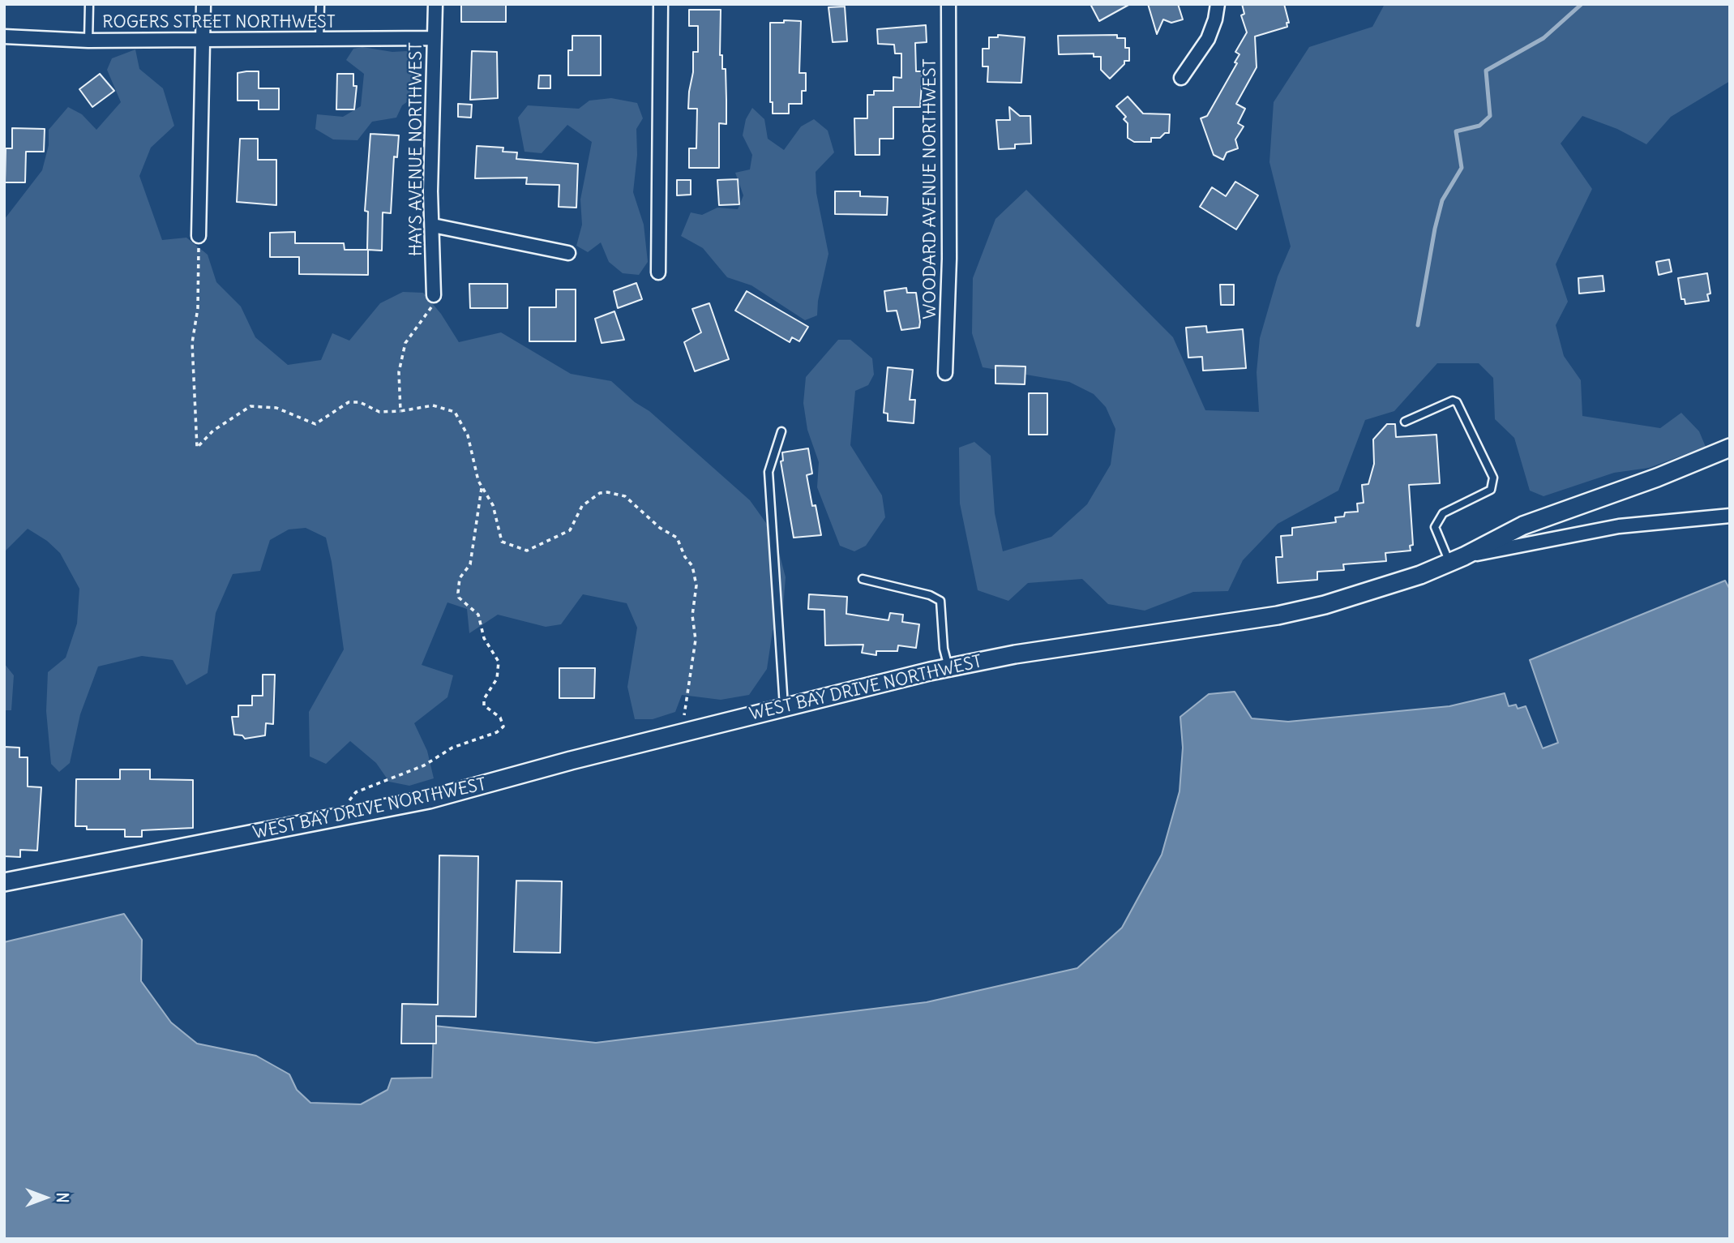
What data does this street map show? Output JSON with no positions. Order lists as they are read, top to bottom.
{
  "streets": {
    "street": [
      "ROGERS STREET NORTHWEST",
      "HAYS AVENUE NORTHWEST",
      "WOODARD AVENUE NORTHWEST",
      "WEST BAY DRIVE NORTHWEST"
    ]
  },
  "crossings": [
    ["ROGERS STREET NORTHWEST", "HAYS AVENUE NORTHWEST"]
  ],
  "north": "right"
}
